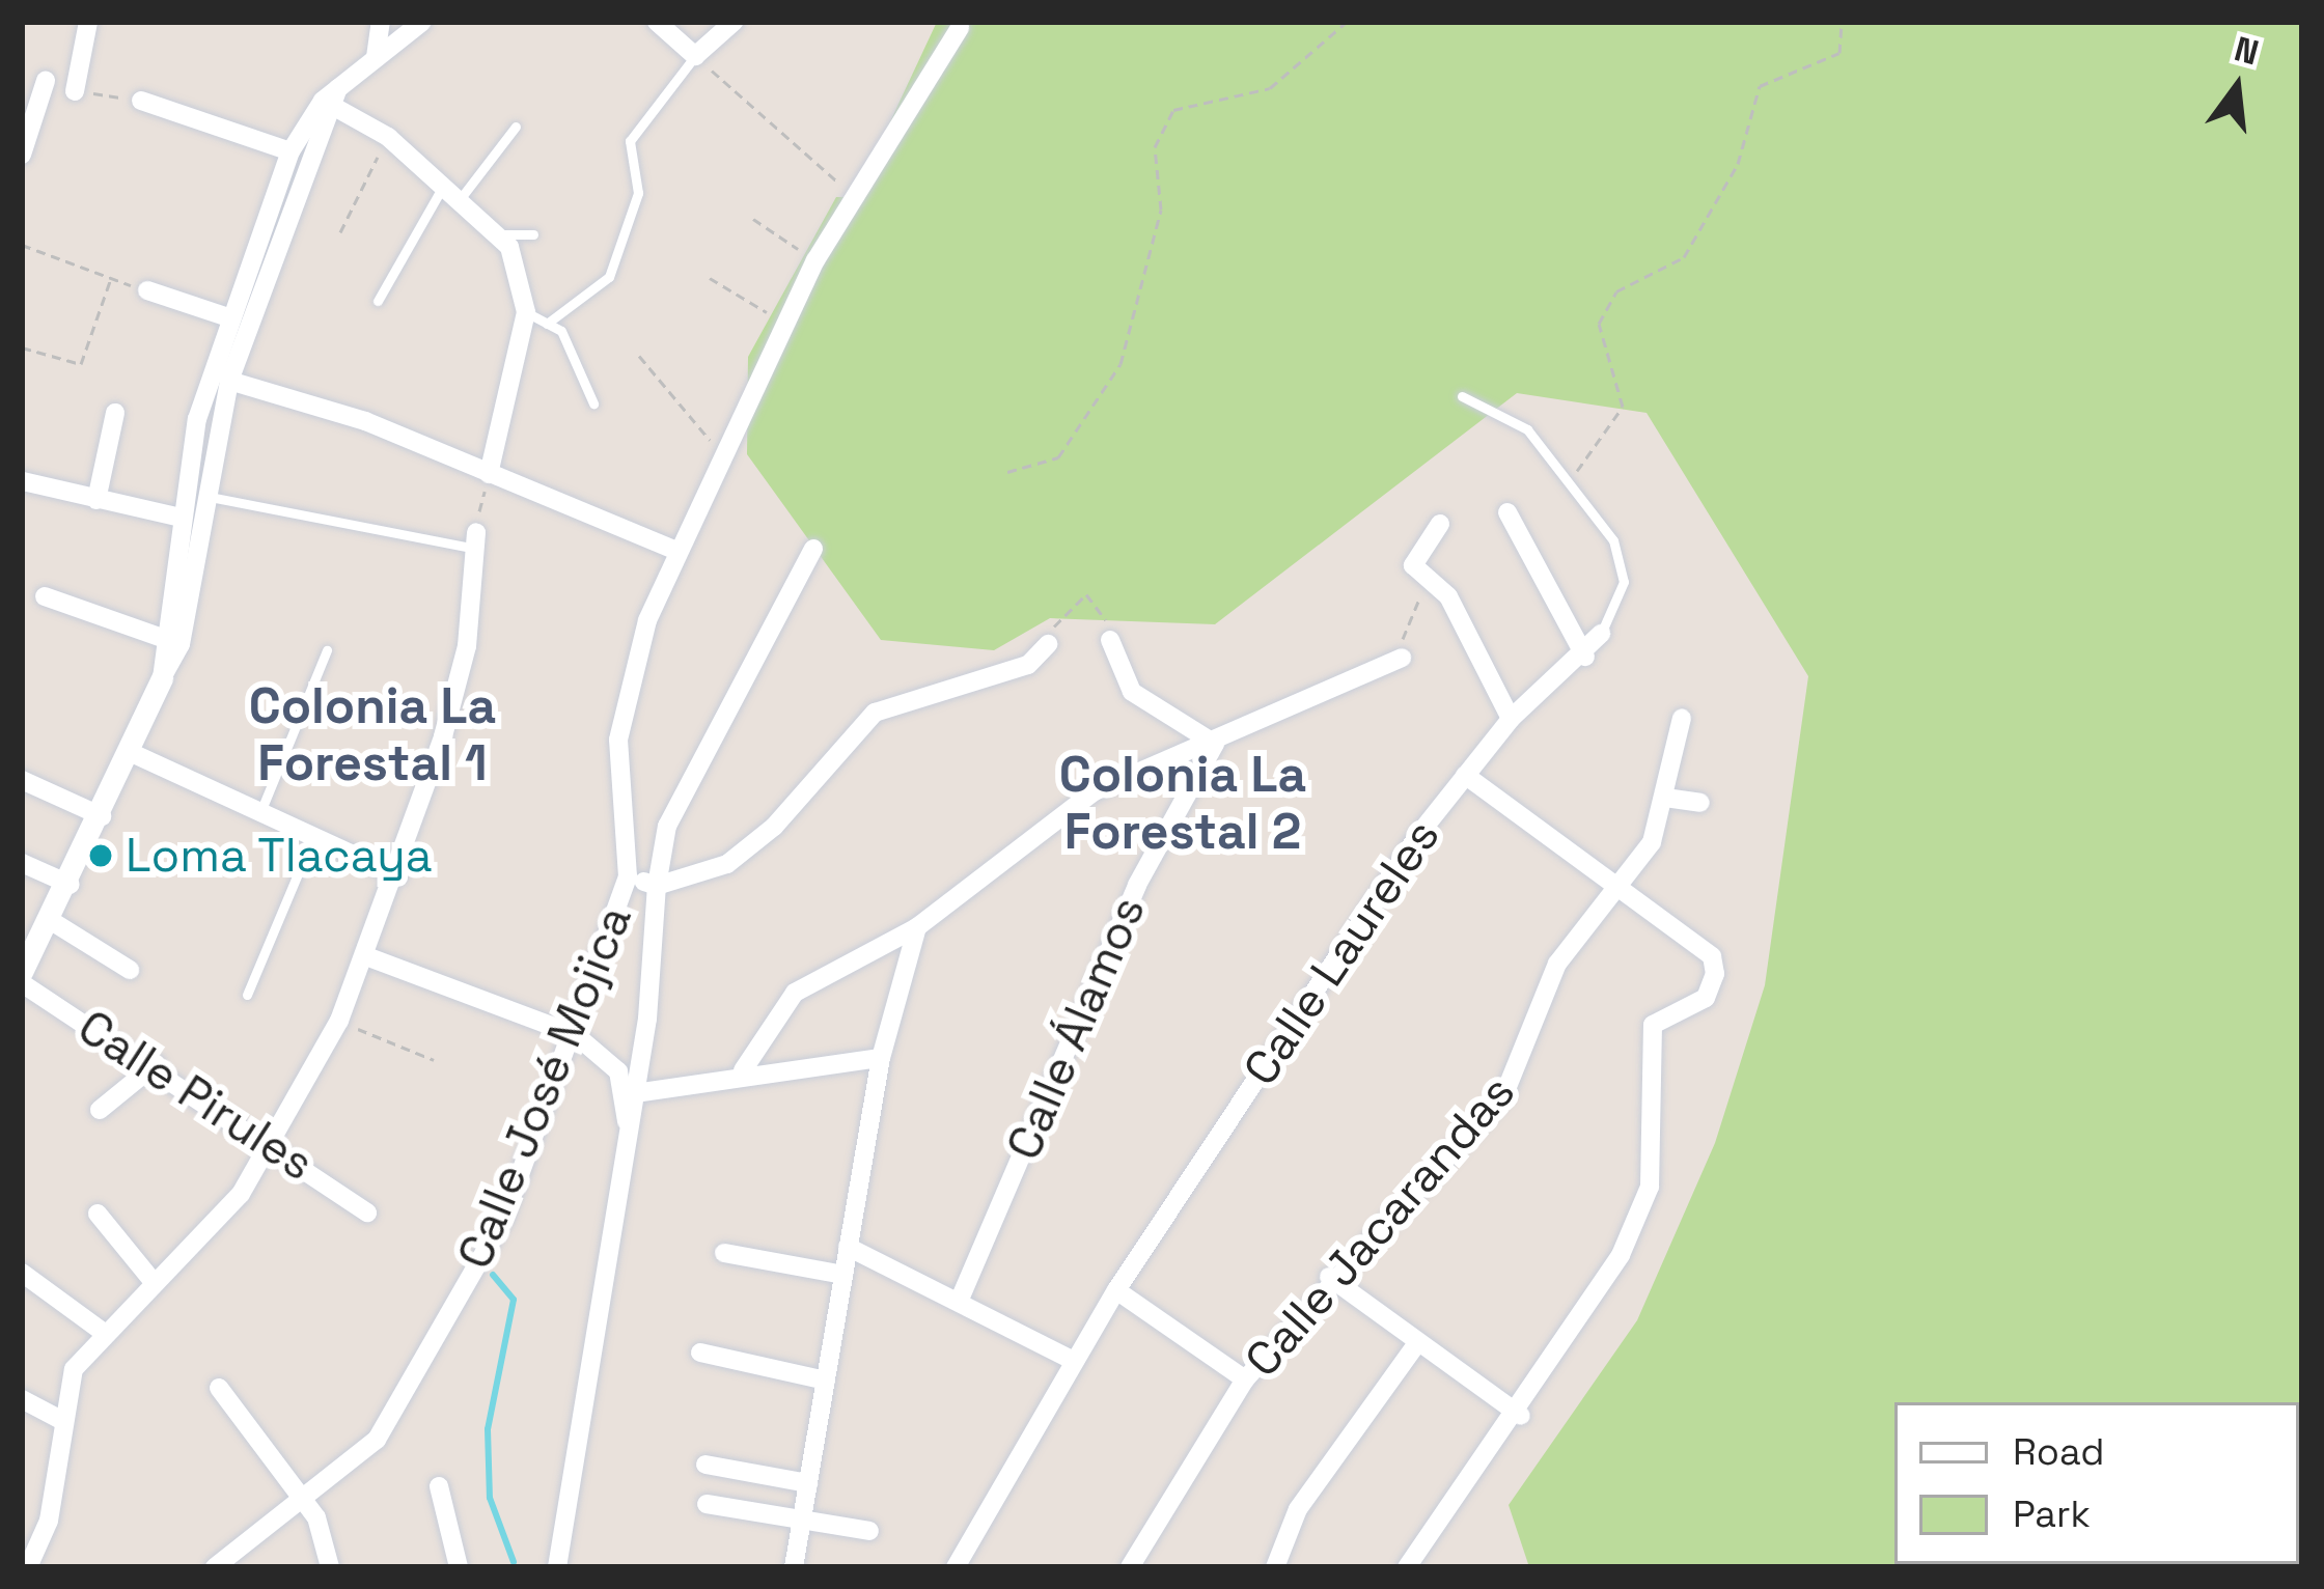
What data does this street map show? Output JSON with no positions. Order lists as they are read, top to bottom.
{
  "streets": {
    "street": [
      "Calle Laureles",
      "Calle Álamos",
      "Calle José Mojica",
      "Calle Pirules",
      "Calle Jacarandas"
    ]
  },
  "districts": ["Colonia La Forestal 1", "Colonia La Forestal 2"],
  "places": ["Loma Tlacaya"],
  "legend": ["Road", "Park"],
  "north": "top"
}
